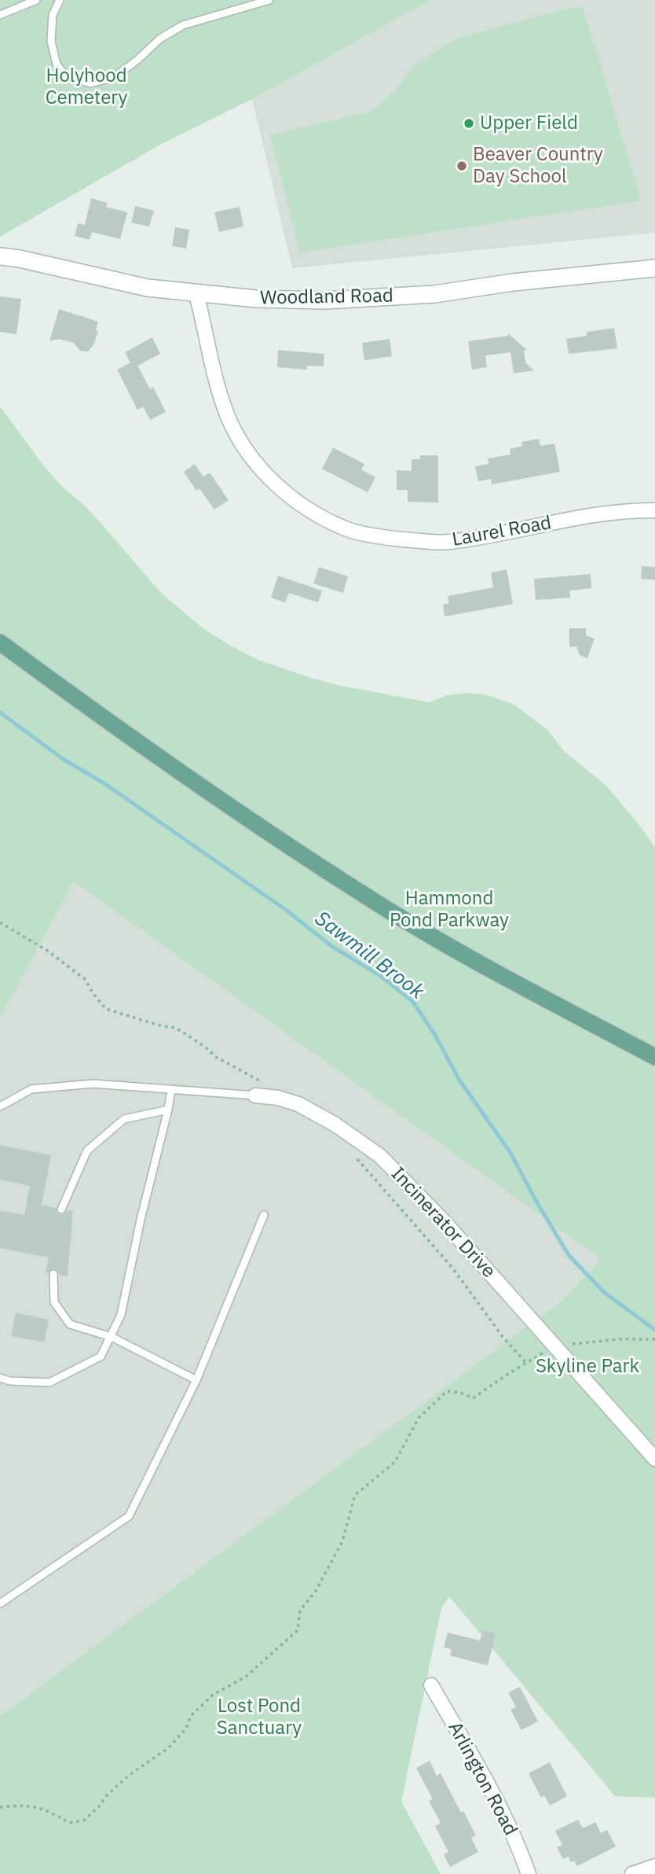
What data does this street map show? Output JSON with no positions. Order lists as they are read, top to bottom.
{
  "streets": {
    "street": [
      "Woodland Road",
      "Laurel Road",
      "Incinerator Drive",
      "Arlington Road"
    ]
  },
  "crossings": [
    ["Woodland Road", "Laurel Road"]
  ],
  "water": ["Sawmill Brook"],
  "parks": [
    "Holyhood Cemetery",
    "Hammond Pond Parkway",
    "Skyline Park",
    "Lost Pond Sanctuary"
  ],
  "places": ["Upper Field", "Beaver Country Day School"]
}
